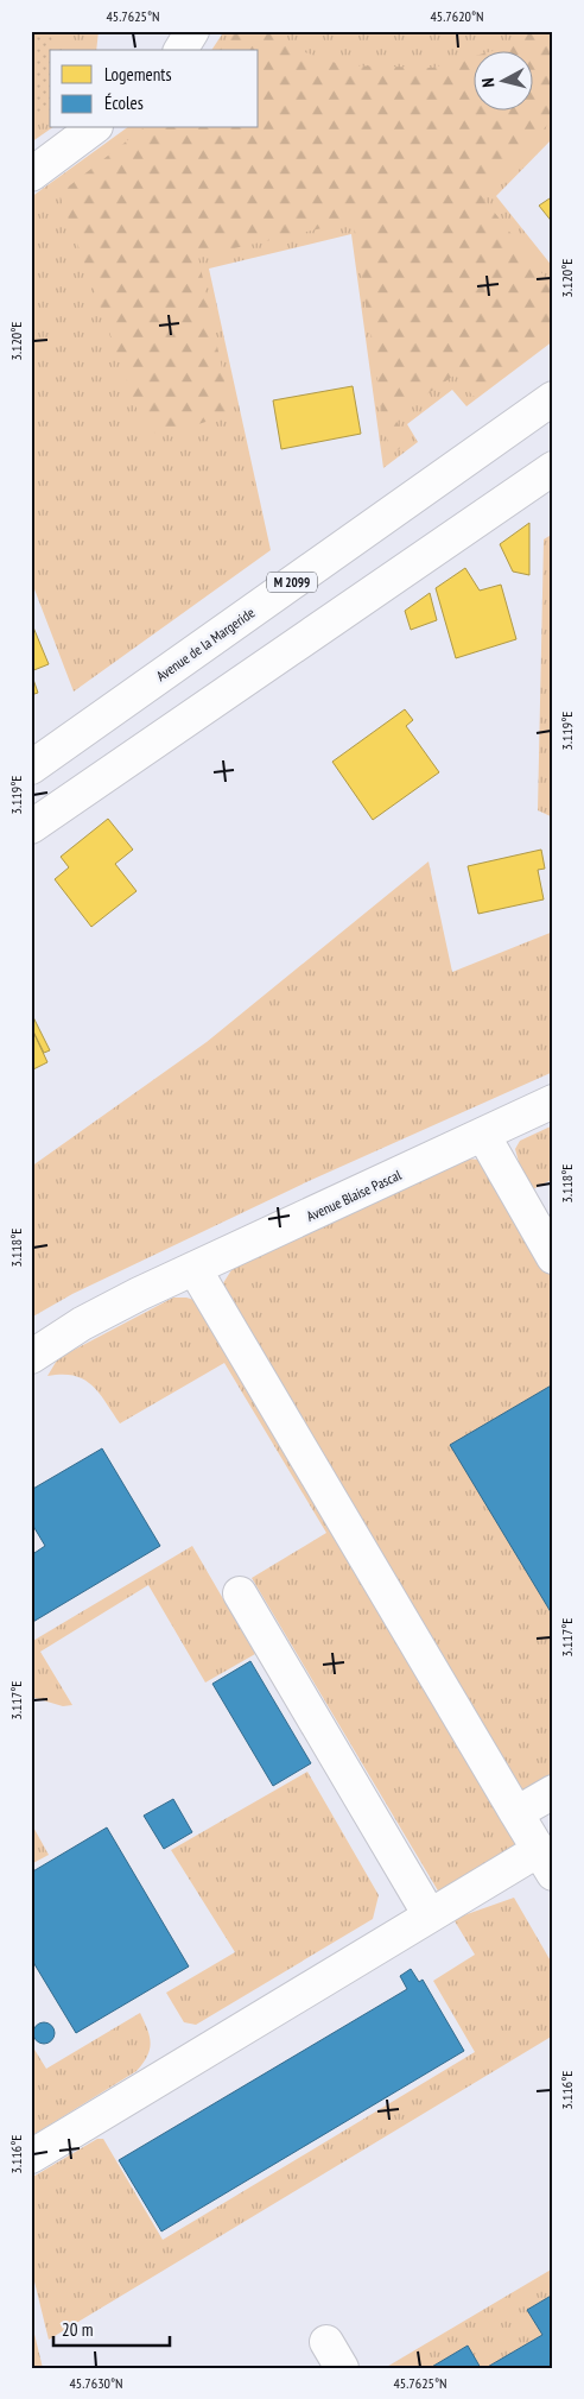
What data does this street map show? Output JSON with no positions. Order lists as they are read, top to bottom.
{
  "streets": {
    "main road": ["M 2099", "Avenue de la Margeride", "Avenue Blaise Pascal"]
  },
  "legend": ["Logements", "Écoles"],
  "scale_bar": "20 m",
  "north": "left",
  "coordinates": [
    "45.7625°N",
    "45.7620°N",
    "3.120°E",
    "3.119°E",
    "3.118°E",
    "3.117°E",
    "3.116°E",
    "45.7630°N"
  ]
}
